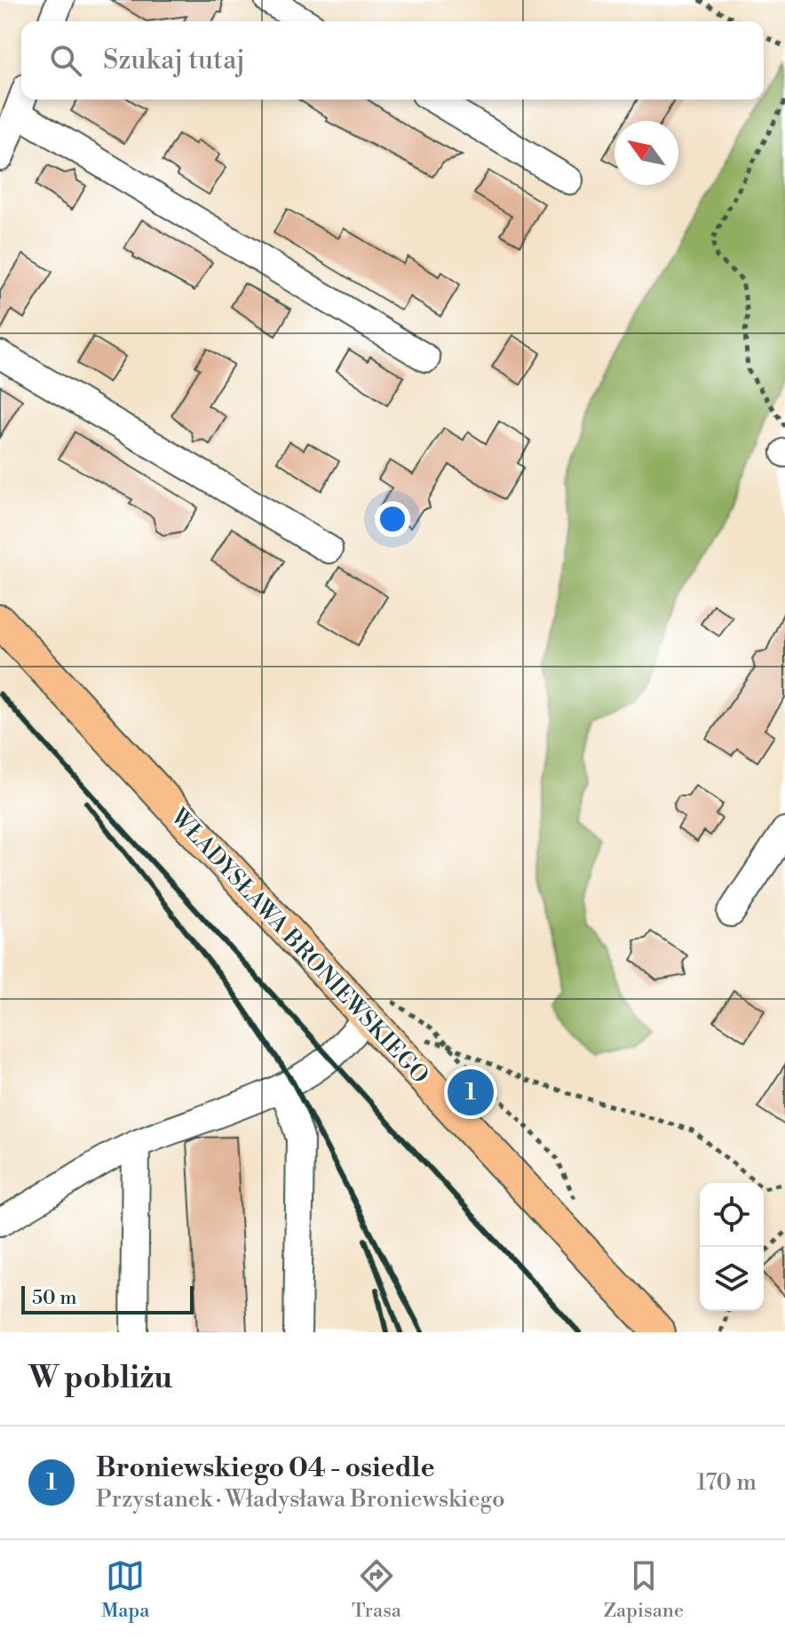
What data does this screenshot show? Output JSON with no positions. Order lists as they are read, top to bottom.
{
  "streets": {
    "main road": ["WŁADYSŁAWA BRONIEWSKIEGO"]
  },
  "scale_bar": "50 m",
  "north": "top left",
  "page": {
    "search": "Szukaj tutaj",
    "pins": "1",
    "scale": "50 m",
    "heading": "W pobliżu",
    "list": [
      {
        "mark": "1",
        "name": "Broniewskiego 04 - osiedle",
        "note": "Przystanek · Władysława Broniewskiego",
        "value": "170 m"
      }
    ],
    "nav": ["Mapa", "Trasa", "Zapisane"]
  }
}
